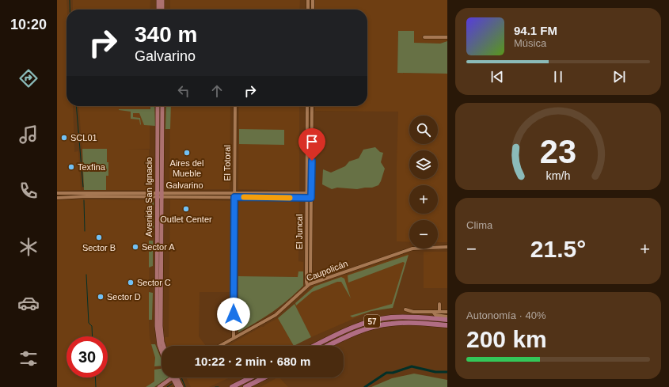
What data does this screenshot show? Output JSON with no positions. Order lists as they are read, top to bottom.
{
  "streets": {
    "highway": ["57"],
    "main road": ["Avenida San Ignacio"],
    "street": [
      "El Totoral",
      "Galvarino",
      "El Juncal",
      "Caupolicán"
    ]
  },
  "crossings": [
    ["El Totoral", "Galvarino"],
    ["El Totoral", "Caupolicán"],
    ["Galvarino", "Avenida San Ignacio"],
    ["Galvarino", "El Juncal"],
    ["El Juncal", "Caupolicán"]
  ],
  "places": [
    "SCL01",
    "Aires del Mueble",
    "Texfina",
    "Outlet Center",
    "Sector B",
    "Sector A",
    "Sector C",
    "Sector D"
  ],
  "page": {
    "tabs": "10:20",
    "turn": ["340 m", "Galvarino"],
    "song": ["94.1 FM", "Música"],
    "map_buttons": ["+", "−"],
    "tile": [
      "Clima",
      ["Autonomía · 40%", "200 km"]
    ],
    "heat": ["−", "21.5°", "+"],
    "limit": "30",
    "trip": "10:22 · 2 min · 680 m",
    "gauge": ["23", "km/h"]
  }
}
